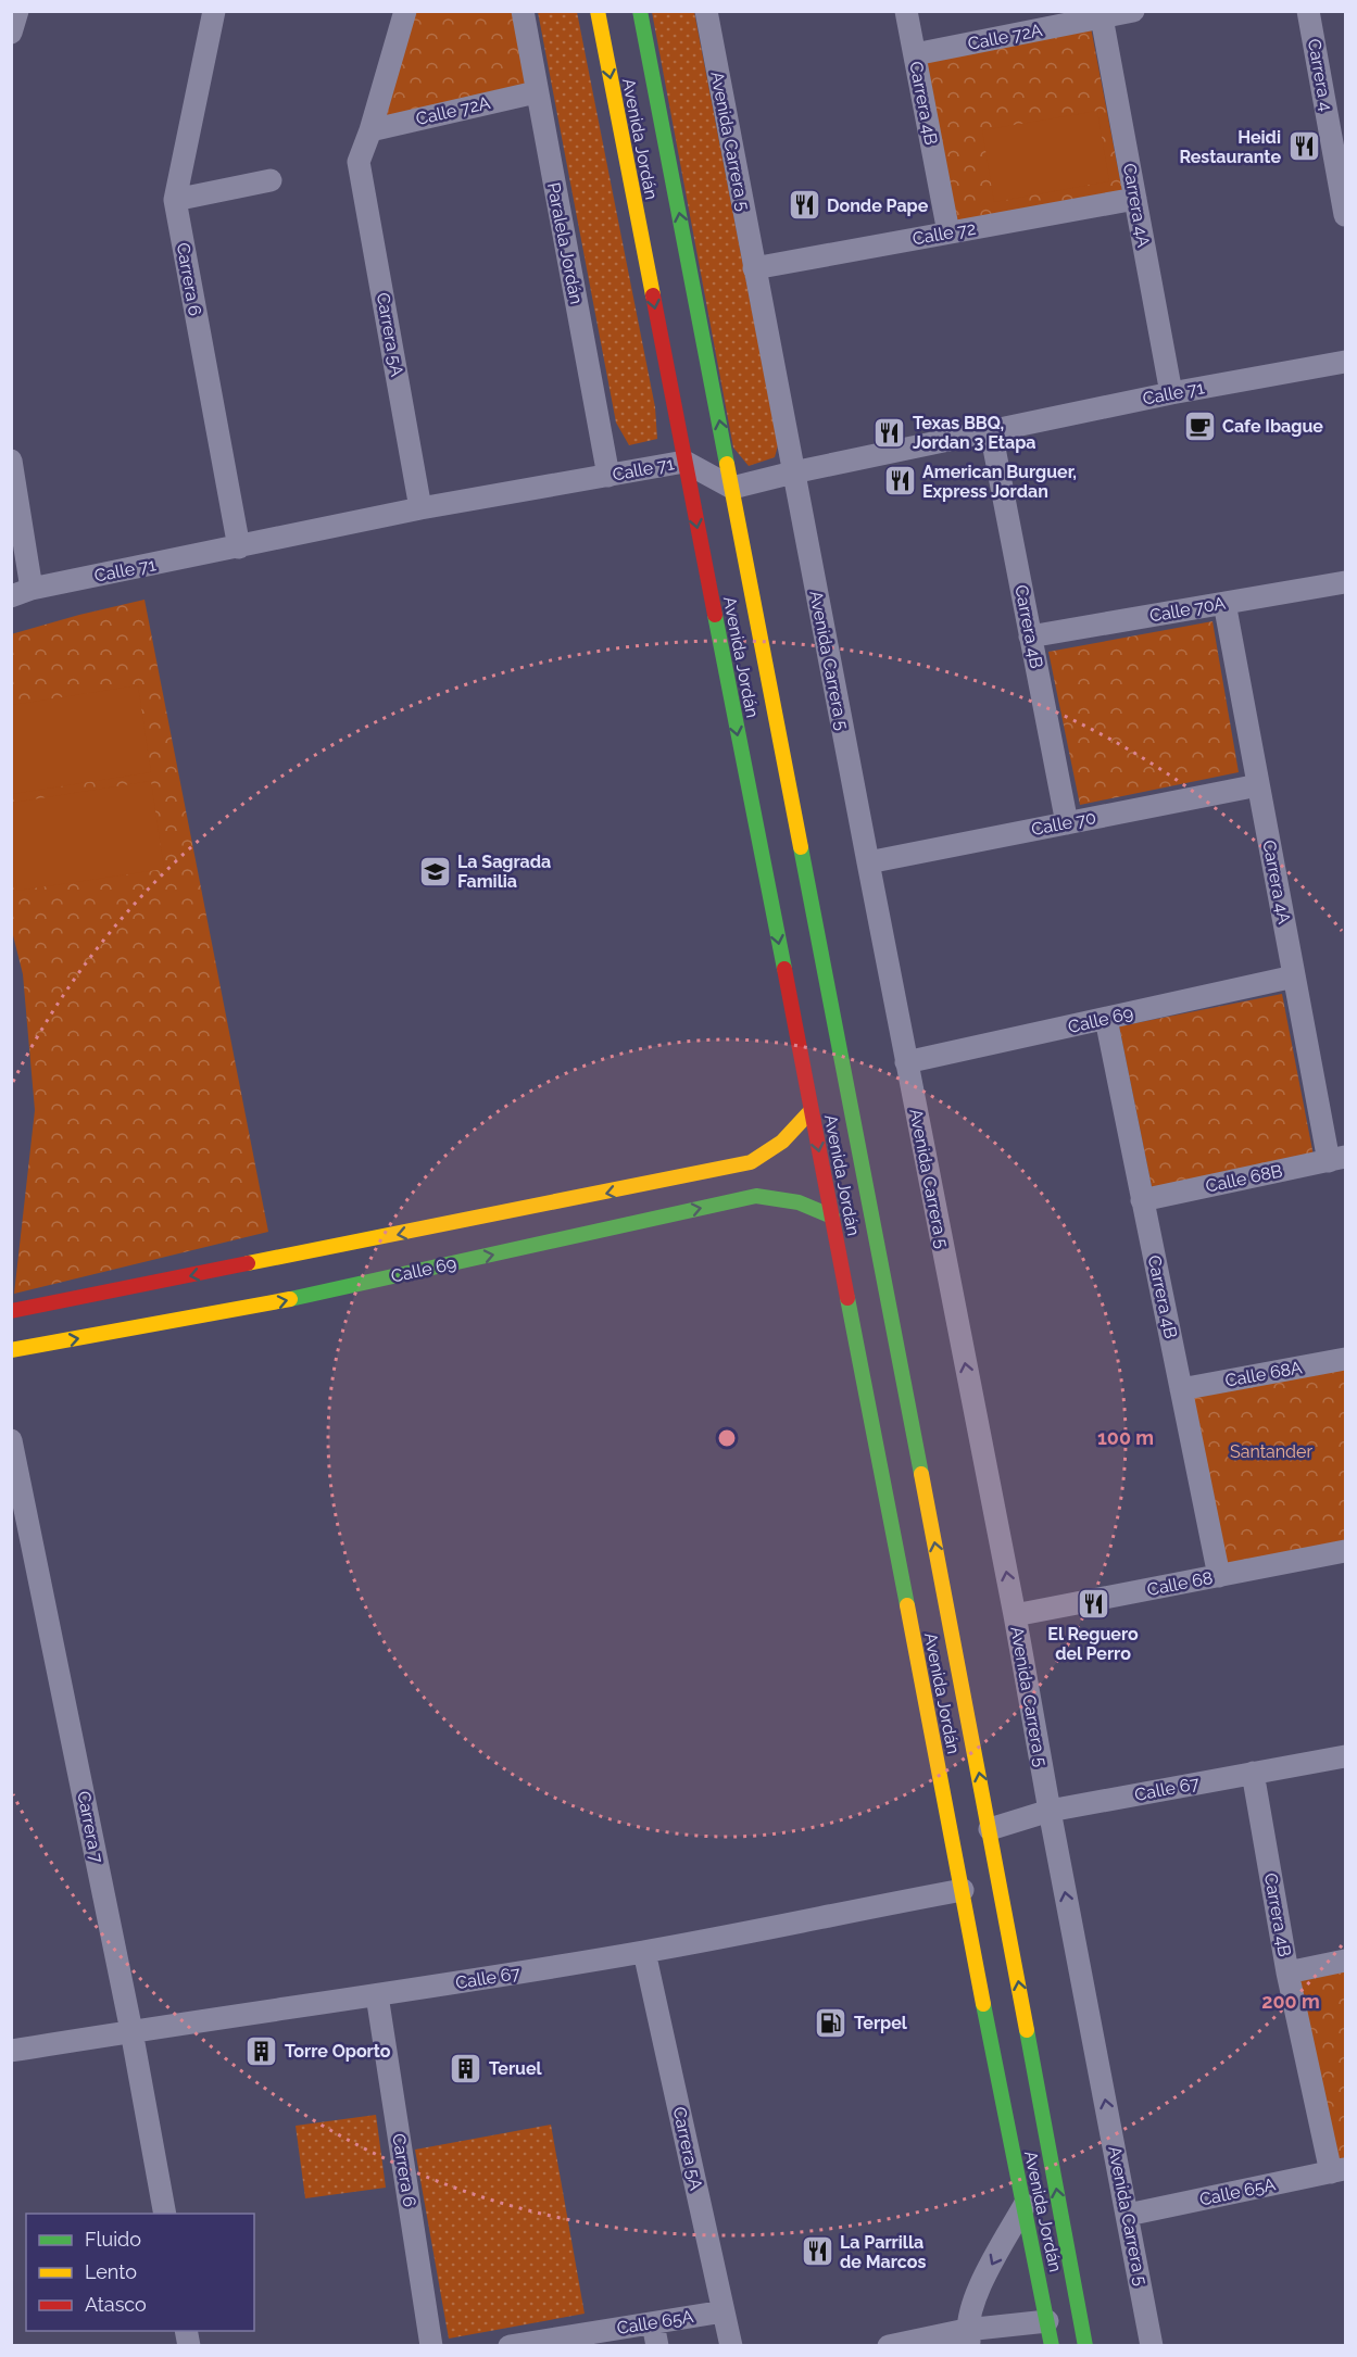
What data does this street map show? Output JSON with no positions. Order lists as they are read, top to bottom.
{
  "streets": {
    "main road": ["Avenida Jordán", "Calle 69"],
    "street": [
      "Calle 72A",
      "Carrera 4",
      "Carrera 4B",
      "Avenida Carrera 5",
      "Carrera 4A",
      "Calle 72",
      "Paralela Jordán",
      "Carrera 6",
      "Carrera 5A",
      "Calle 71",
      "Calle 70A",
      "Calle 70",
      "Calle 68B",
      "Calle 68A",
      "Calle 68",
      "Calle 67",
      "Carrera 7",
      "Calle 65A"
    ]
  },
  "crossings": [
    ["Calle 72A", "Carrera 4B"],
    ["Calle 72A", "Carrera 4A"],
    ["Calle 72A", "Paralela Jordán"],
    ["Calle 72A", "Carrera 5A"],
    ["Carrera 4B", "Calle 72"],
    ["Carrera 4B", "Calle 71"],
    ["Carrera 4B", "Calle 70A"],
    ["Carrera 4B", "Calle 70"],
    ["Carrera 4B", "Calle 69"],
    ["Carrera 4B", "Calle 68B"],
    ["Carrera 4B", "Calle 68A"],
    ["Carrera 4B", "Calle 68"],
    ["Carrera 4B", "Calle 67"],
    ["Carrera 4B", "Calle 65A"],
    ["Avenida Jordán", "Calle 71"],
    ["Avenida Jordán", "Calle 69"],
    ["Avenida Jordán", "Calle 67"],
    ["Avenida Carrera 5", "Calle 72"],
    ["Avenida Carrera 5", "Calle 71"],
    ["Avenida Carrera 5", "Calle 70"],
    ["Avenida Carrera 5", "Calle 69"],
    ["Avenida Carrera 5", "Calle 68"],
    ["Avenida Carrera 5", "Calle 67"],
    ["Avenida Carrera 5", "Calle 65A"],
    ["Carrera 4A", "Calle 72"],
    ["Carrera 4A", "Calle 71"],
    ["Carrera 4A", "Calle 70A"],
    ["Carrera 4A", "Calle 70"],
    ["Carrera 4A", "Calle 69"],
    ["Carrera 4A", "Calle 68B"],
    ["Paralela Jordán", "Calle 71"],
    ["Carrera 6", "Calle 71"],
    ["Carrera 6", "Calle 67"],
    ["Carrera 5A", "Calle 71"],
    ["Carrera 5A", "Calle 67"],
    ["Carrera 5A", "Calle 65A"],
    ["Calle 67", "Carrera 7"]
  ],
  "one_way": ["Avenida Carrera 5", "Calle 69"],
  "parks": ["Santander"],
  "places": {
    "restaurant": [
      "Heidi Restaurante",
      "Donde Pape",
      "Texas BBQ, Jordan 3 Etapa",
      "American Burguer, Express Jordan",
      "El Reguero del Perro",
      "La Parrilla de Marcos"
    ],
    "cafe": ["Cafe Ibague"],
    "school or university": ["La Sagrada Familia"],
    "fuel station": ["Terpel"],
    "building": ["Torre Oporto", "Teruel"]
  },
  "legend": ["Fluido", "Lento", "Atasco"],
  "rings": ["100 m", "200 m"]
}
